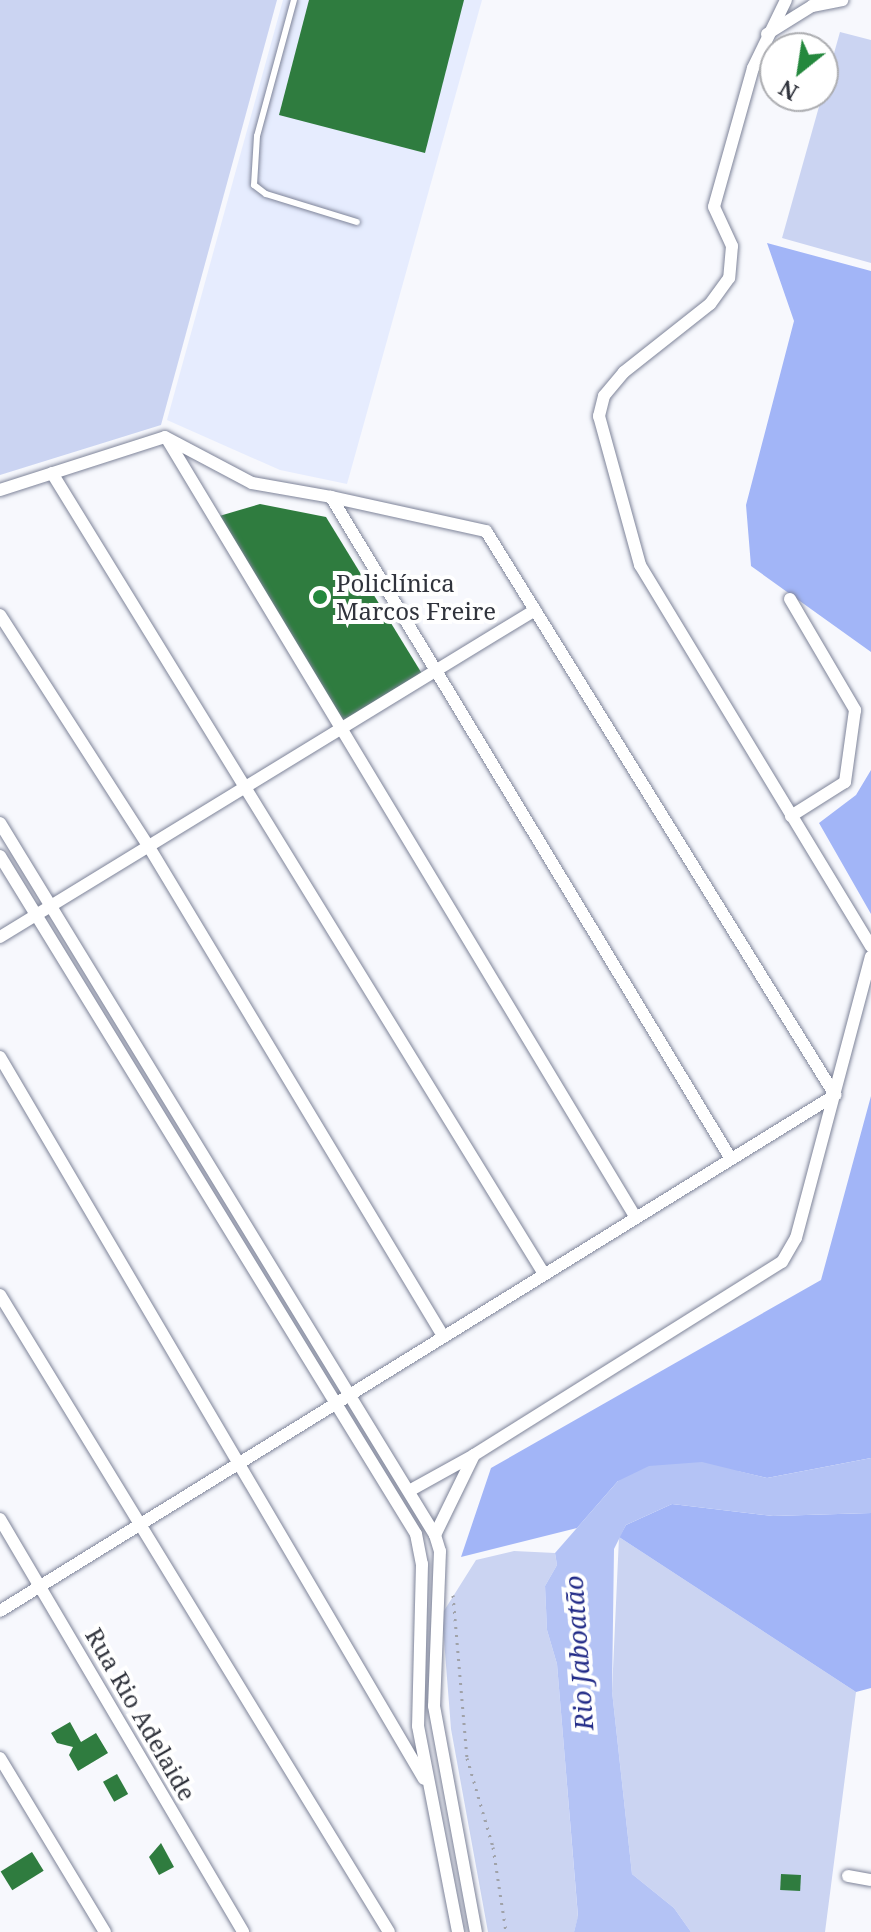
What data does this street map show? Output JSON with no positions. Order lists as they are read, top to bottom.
{
  "streets": {
    "street": ["Rua Rio Adelaide"]
  },
  "water": ["Rio Jaboatão"],
  "places": ["Policlínica Marcos Freire"],
  "north": "bottom left"
}
